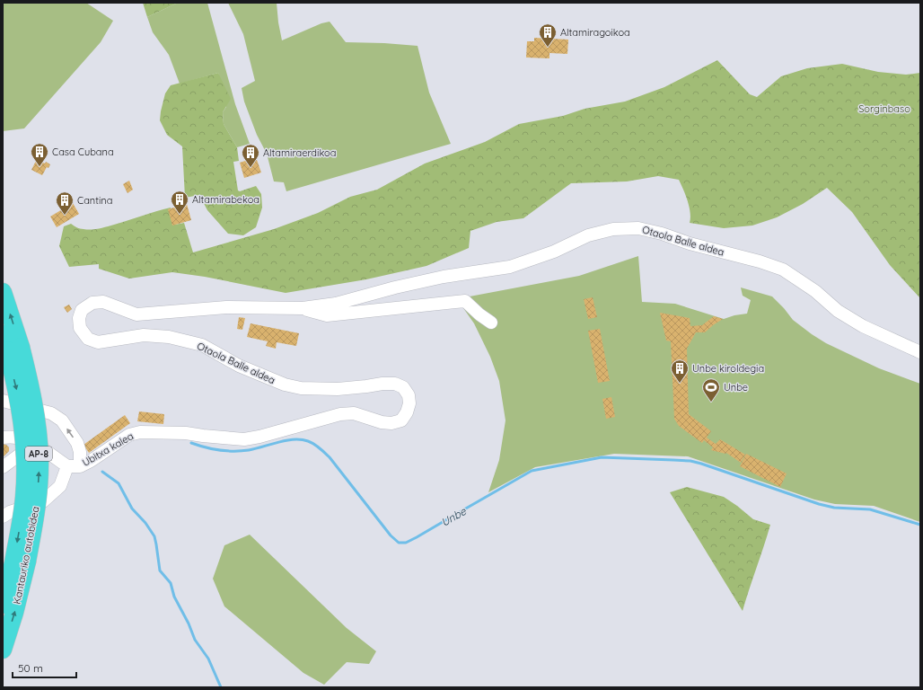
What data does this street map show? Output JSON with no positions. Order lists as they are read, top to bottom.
{
  "streets": {
    "highway": ["AP-8", "Kantauriko autobidea"],
    "street": ["Otaola Balle aldea", "Ubitxa kalea"]
  },
  "crossings": [
    ["Otaola Balle aldea", "Ubitxa kalea"]
  ],
  "water": ["Unbe"],
  "parks": ["Sorginbaso"],
  "places": {
    "building": [
      "Altamiragoikoa",
      "Casa Cubana",
      "Altamiraerdikoa",
      "Altamirabekoa",
      "Cantina",
      "Unbe kiroldegia"
    ],
    "sports": ["Unbe"]
  },
  "scale_bar": "50 m"
}
